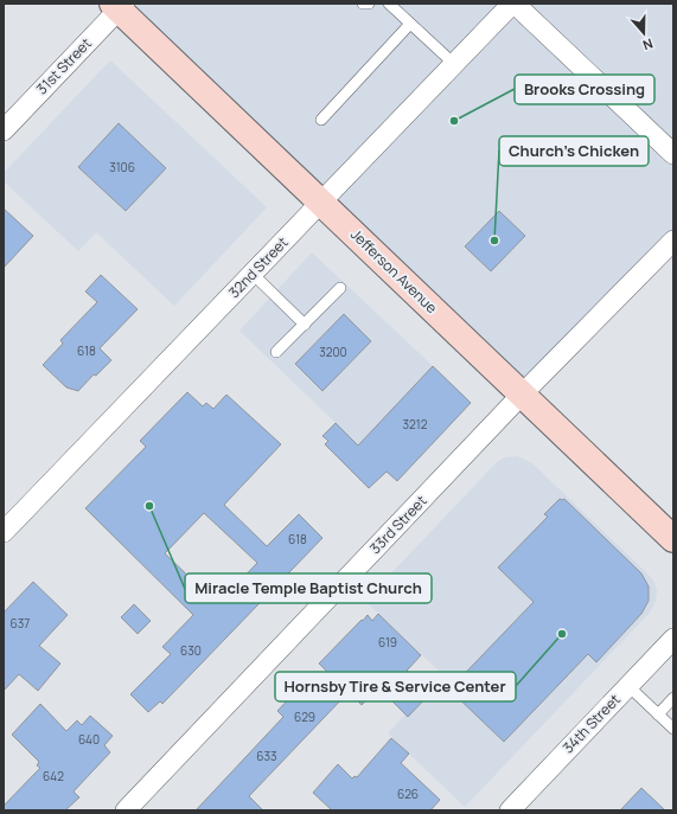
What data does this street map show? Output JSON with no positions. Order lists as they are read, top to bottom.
{
  "streets": {
    "main road": ["Jefferson Avenue"],
    "street": [
      "31st Street",
      "32nd Street",
      "33rd Street",
      "34th Street"
    ]
  },
  "crossings": [
    ["31st Street", "Jefferson Avenue"],
    ["32nd Street", "Jefferson Avenue"],
    ["Jefferson Avenue", "33rd Street"]
  ],
  "places": [
    "Brooks Crossing",
    "Church's Chicken",
    "Miracle Temple Baptist Church",
    "Hornsby Tire & Service Center"
  ],
  "house_numbers": [
    "3106",
    "618",
    "3200",
    "3212",
    "618",
    "637",
    "619",
    "630",
    "629",
    "640",
    "633",
    "642",
    "626"
  ],
  "north": "bottom"
}
